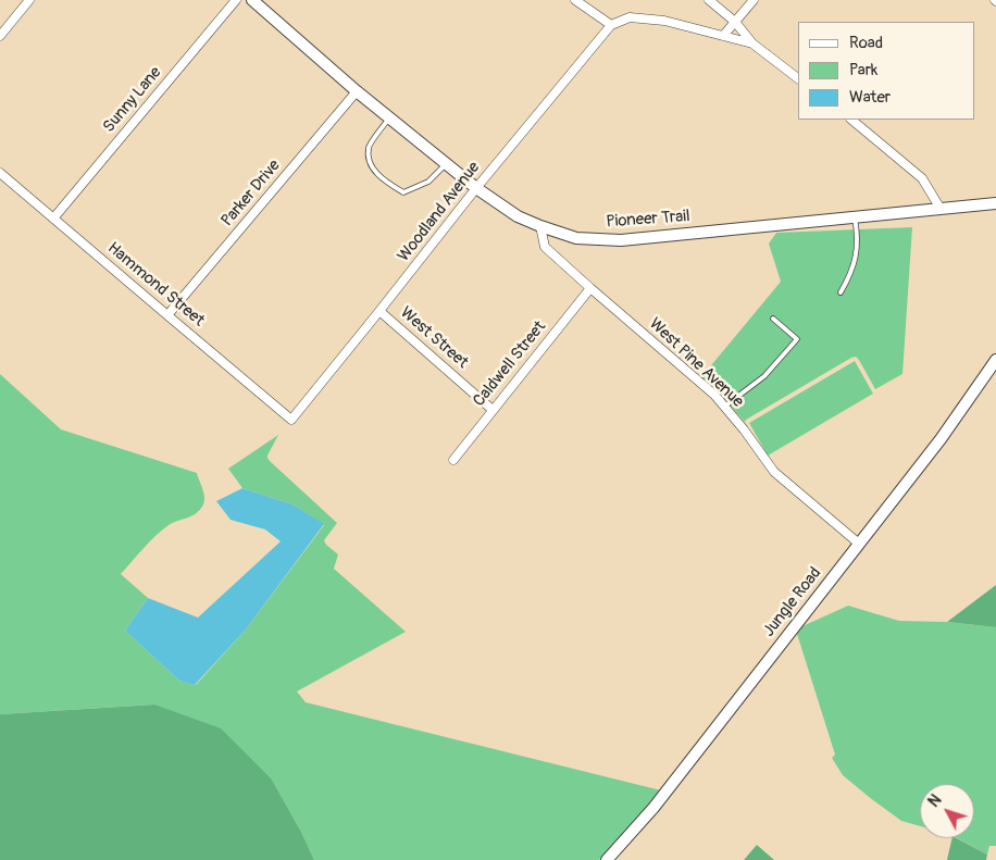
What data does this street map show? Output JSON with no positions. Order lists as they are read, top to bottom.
{
  "streets": {
    "street": [
      "Sunny Lane",
      "Parker Drive",
      "Woodland Avenue",
      "Pioneer Trail",
      "Hammond Street",
      "West Street",
      "West Pine Avenue",
      "Caldwell Street",
      "Jungle Road"
    ]
  },
  "crossings": [
    ["Sunny Lane", "Hammond Street"],
    ["Parker Drive", "Pioneer Trail"],
    ["Parker Drive", "Hammond Street"],
    ["Woodland Avenue", "Pioneer Trail"],
    ["Woodland Avenue", "Hammond Street"],
    ["Woodland Avenue", "West Street"],
    ["Pioneer Trail", "West Pine Avenue"],
    ["West Street", "Caldwell Street"],
    ["West Pine Avenue", "Caldwell Street"],
    ["West Pine Avenue", "Jungle Road"]
  ],
  "legend": ["Road", "Park", "Water"],
  "north": "top left"
}
